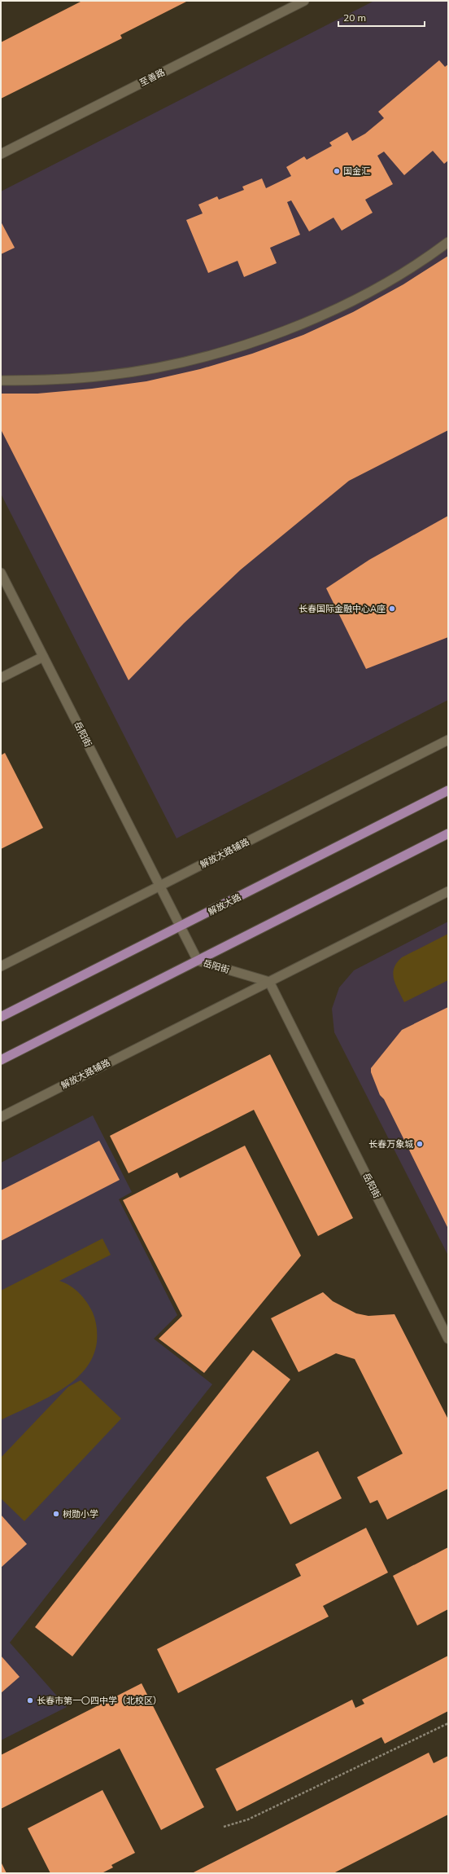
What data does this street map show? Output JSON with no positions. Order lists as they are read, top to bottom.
{
  "streets": {
    "main road": ["解放大路"],
    "street": ["至善路", "岳阳街", "解放大路辅路"]
  },
  "crossings": [
    ["岳阳街", "解放大路辅路"],
    ["岳阳街", "解放大路"]
  ],
  "places": [
    "国金汇",
    "长春国际金融中心A座",
    "长春万象城",
    "树勋小学",
    "长春市第一〇四中学（北校区）"
  ],
  "scale_bar": "20 m"
}
